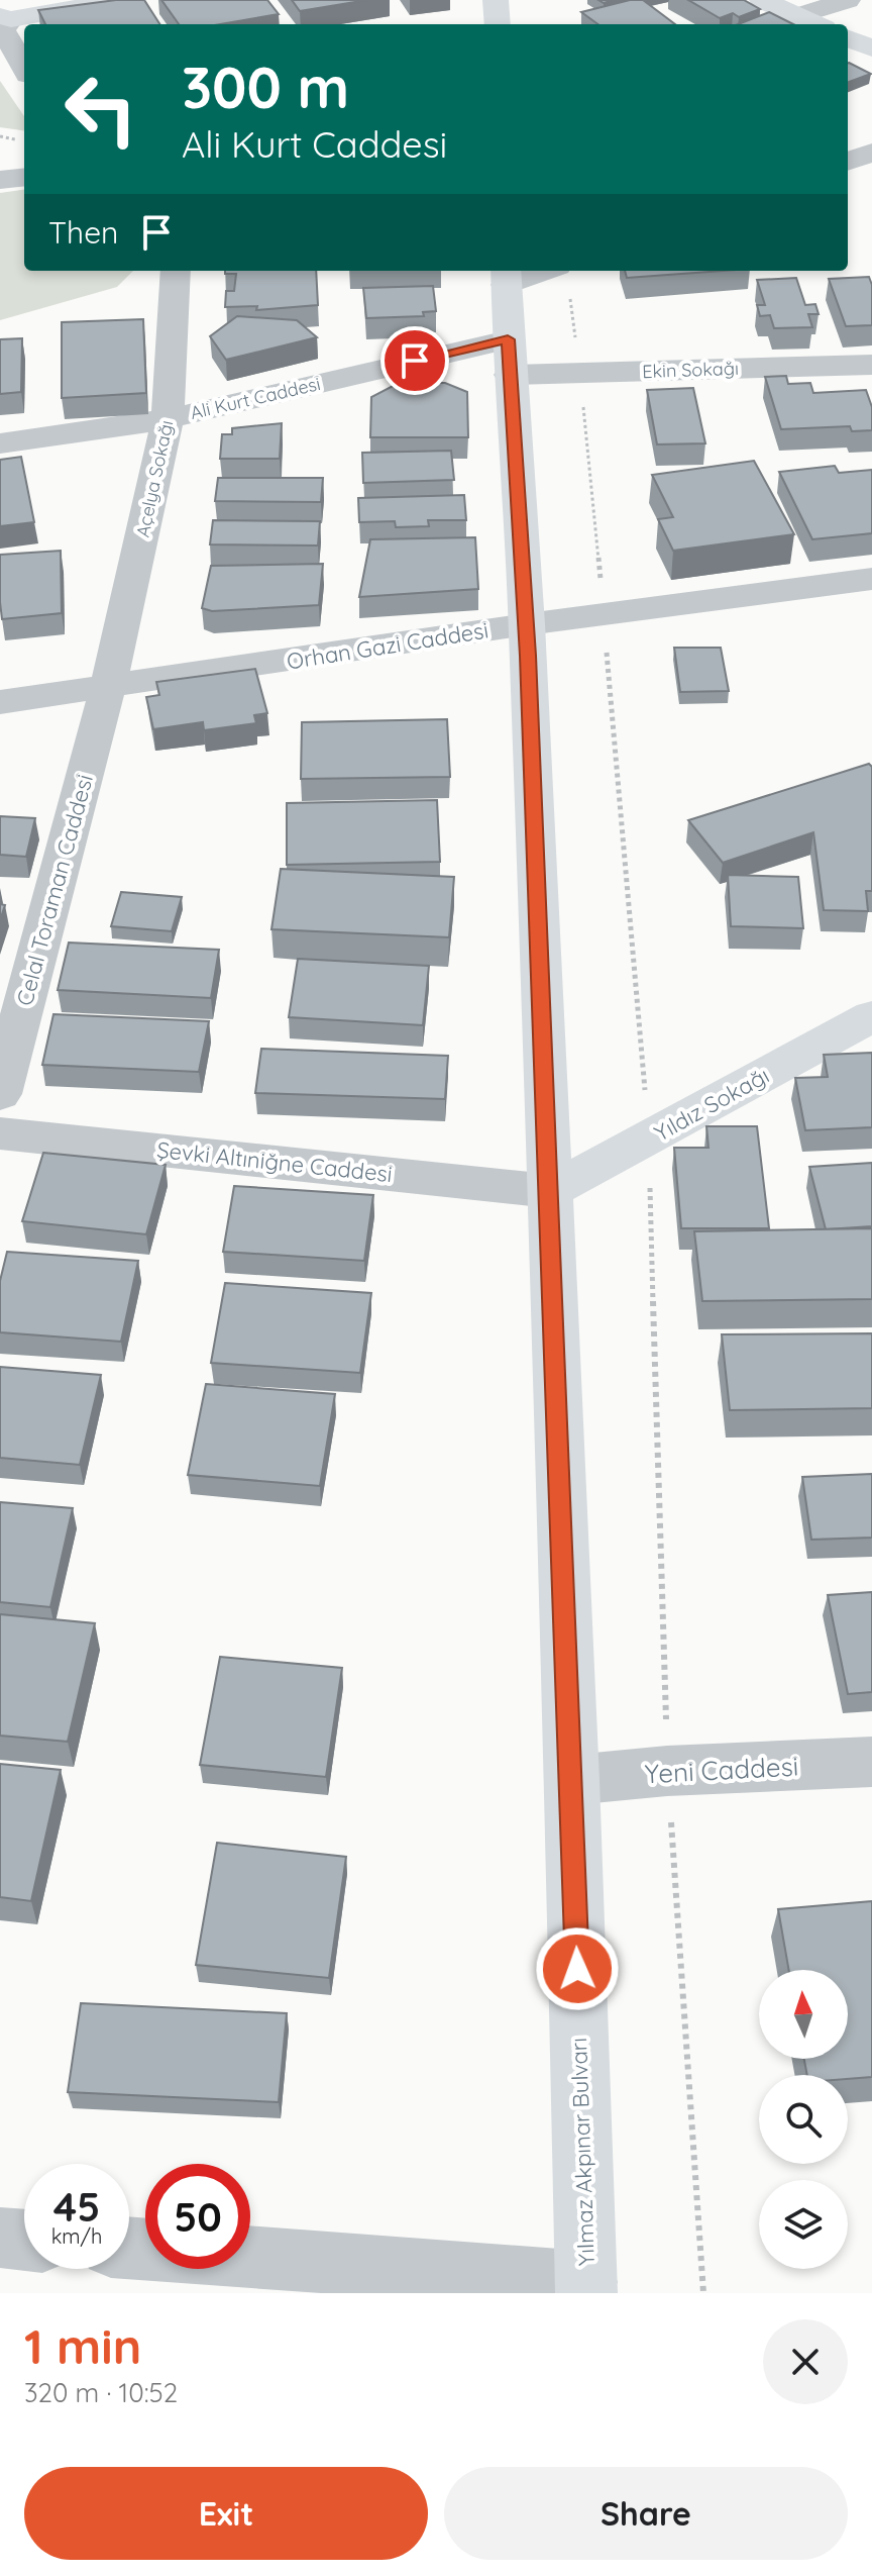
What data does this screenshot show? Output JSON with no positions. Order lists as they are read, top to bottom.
{
  "streets": {
    "main road": ["Yıldız Sokağı", "Yılmaz Akpınar Bulvarı"],
    "street": [
      "Ekin Sokağı",
      "Ali Kurt Caddesi",
      "Açelya Sokağı",
      "Orhan Gazi Caddesi",
      "Celal Toraman Caddesi",
      "Şevki Altıniğne Caddesi",
      "Yeni Caddesi"
    ]
  },
  "crossings": [
    ["Ekin Sokağı", "Ali Kurt Caddesi"],
    ["Ekin Sokağı", "Yılmaz Akpınar Bulvarı"],
    ["Ali Kurt Caddesi", "Açelya Sokağı"],
    ["Ali Kurt Caddesi", "Yılmaz Akpınar Bulvarı"],
    ["Açelya Sokağı", "Orhan Gazi Caddesi"],
    ["Açelya Sokağı", "Celal Toraman Caddesi"],
    ["Orhan Gazi Caddesi", "Celal Toraman Caddesi"],
    ["Orhan Gazi Caddesi", "Yılmaz Akpınar Bulvarı"],
    ["Yıldız Sokağı", "Şevki Altıniğne Caddesi"],
    ["Yıldız Sokağı", "Yılmaz Akpınar Bulvarı"],
    ["Şevki Altıniğne Caddesi", "Yılmaz Akpınar Bulvarı"],
    ["Yeni Caddesi", "Yılmaz Akpınar Bulvarı"]
  ],
  "north": "top",
  "page": {
    "turn": ["300 m", "Ali Kurt Caddesi"],
    "then": "Then",
    "speed": "45 km/h",
    "limit": "50",
    "heading": ["1 min", "320 m · 10:52"],
    "buttons": ["Exit", "Share"]
  }
}
